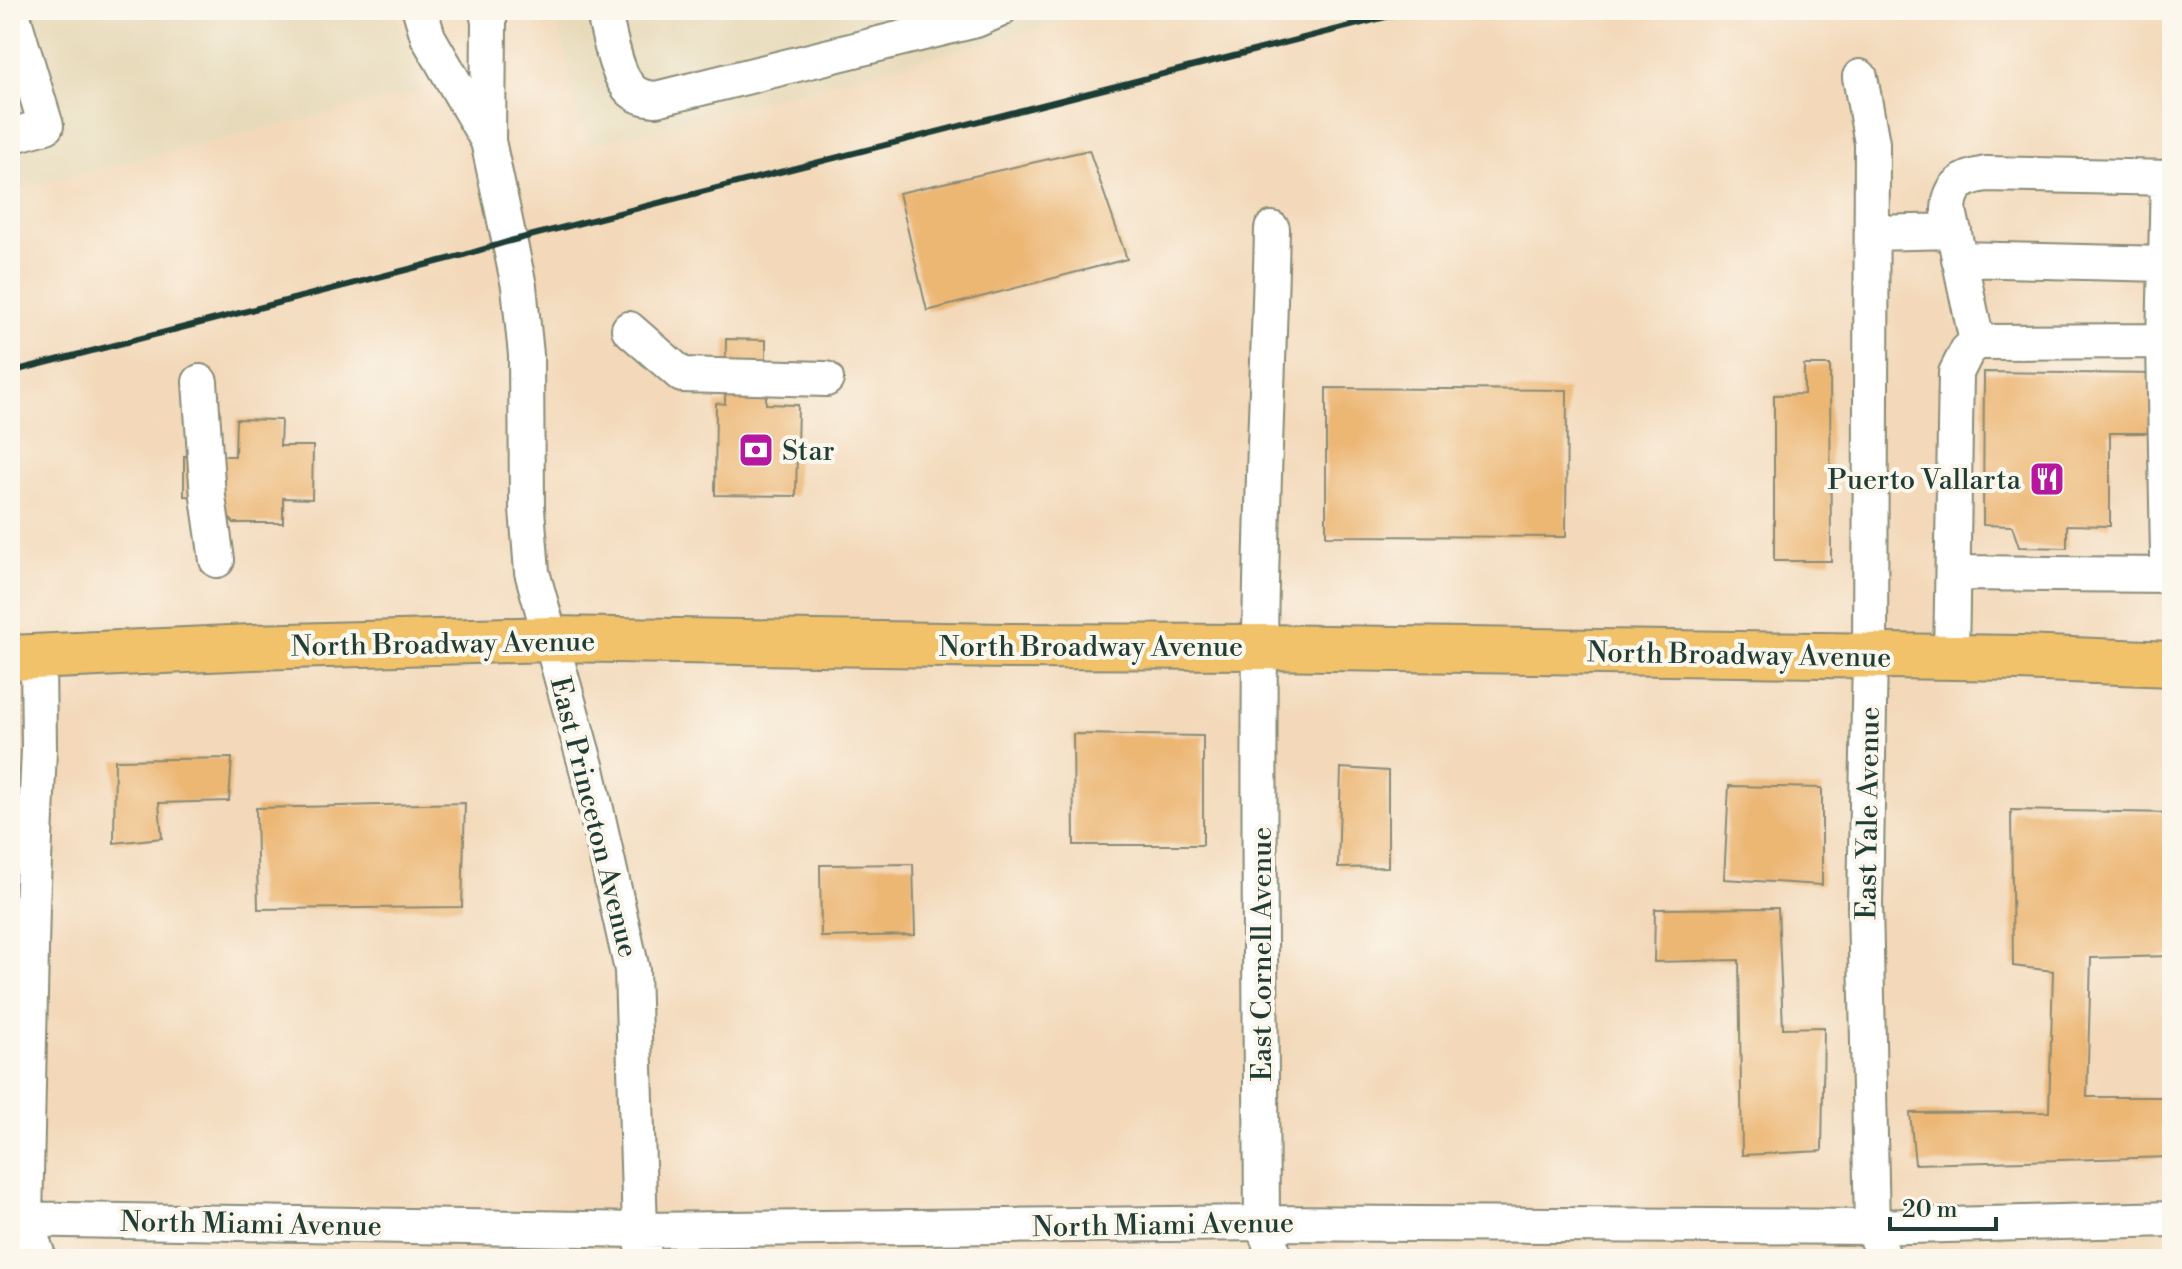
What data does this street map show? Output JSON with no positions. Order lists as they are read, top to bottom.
{
  "streets": {
    "main road": ["North Broadway Avenue"],
    "street": [
      "East Yale Avenue",
      "East Princeton Avenue",
      "East Cornell Avenue",
      "North Miami Avenue"
    ]
  },
  "crossings": [
    ["North Broadway Avenue", "East Yale Avenue"],
    ["North Broadway Avenue", "East Princeton Avenue"],
    ["North Broadway Avenue", "East Cornell Avenue"],
    ["East Yale Avenue", "North Miami Avenue"],
    ["East Princeton Avenue", "North Miami Avenue"],
    ["East Cornell Avenue", "North Miami Avenue"]
  ],
  "places": {
    "bank": ["Star"],
    "restaurant": ["Puerto Vallarta"]
  },
  "scale_bar": "20 m"
}
